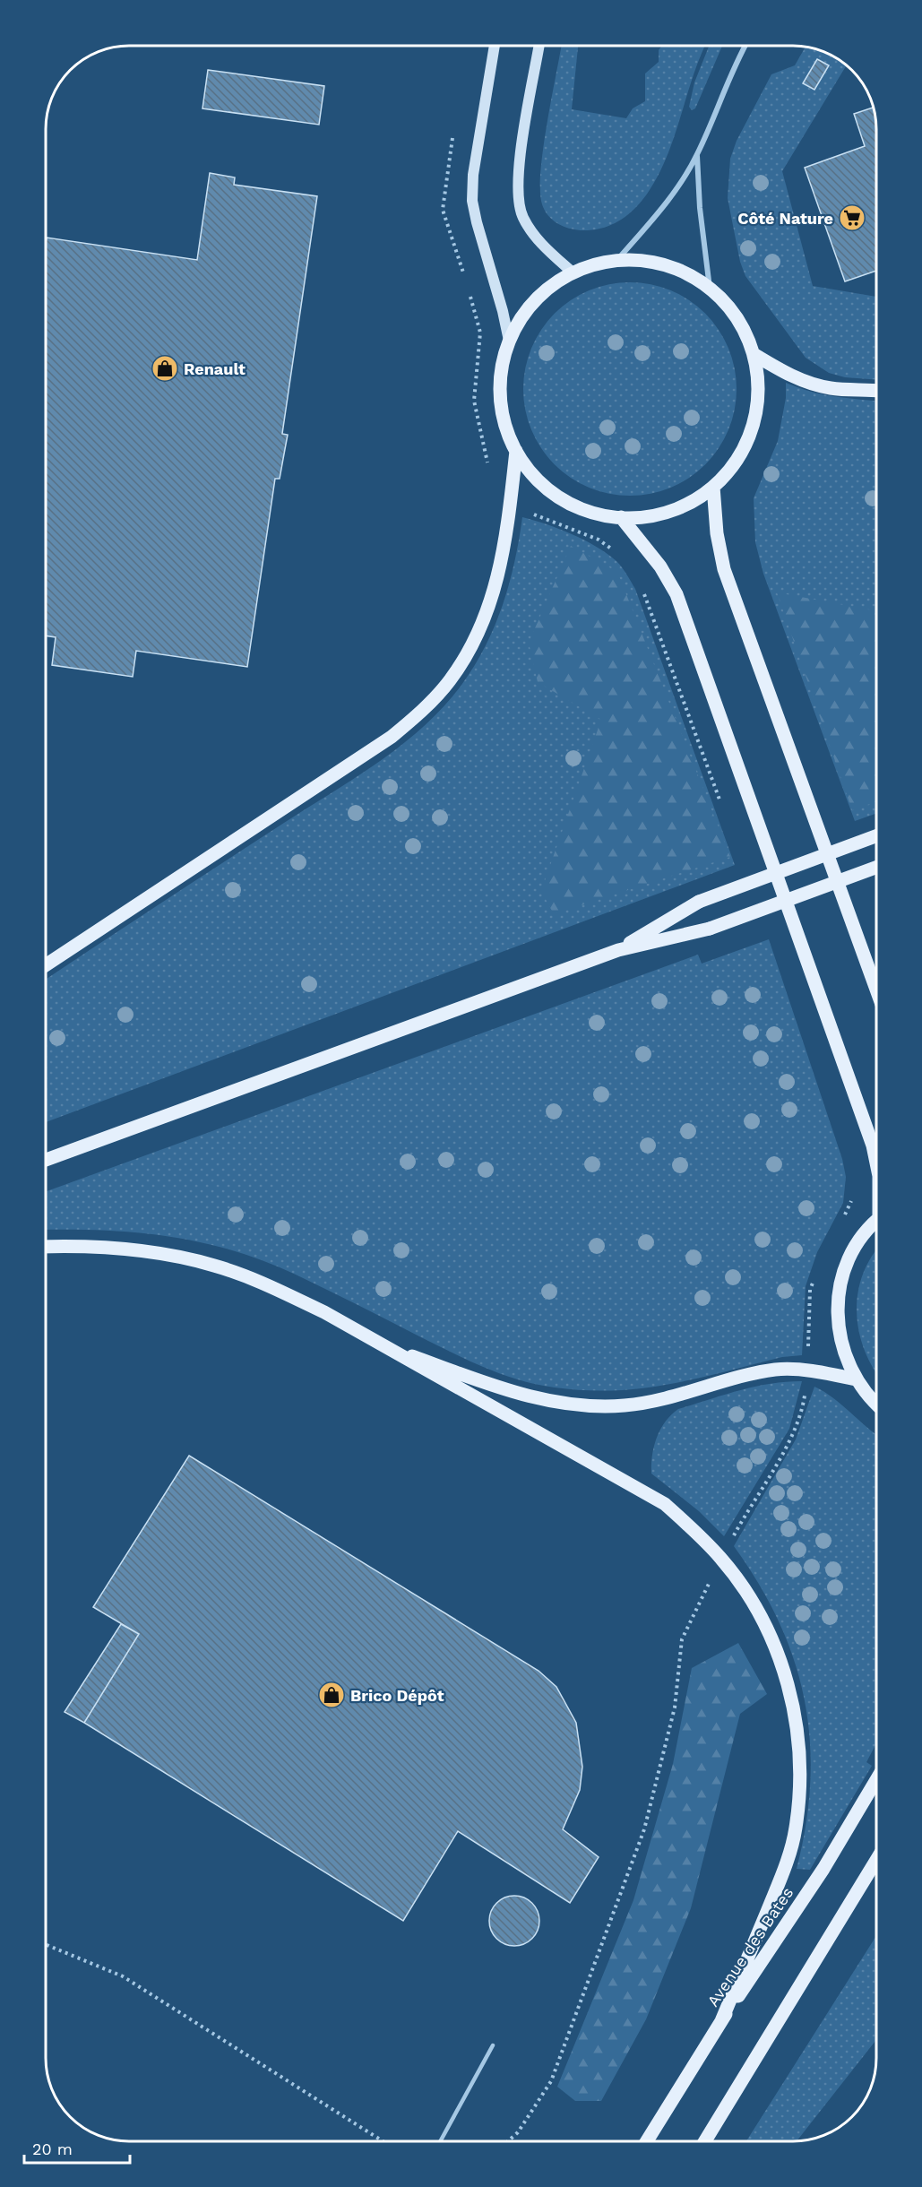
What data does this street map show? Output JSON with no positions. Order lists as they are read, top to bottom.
{
  "streets": {
    "main road": ["Avenue des Bates"]
  },
  "places": {
    "supermarket": ["Côté Nature"],
    "shop": ["Renault", "Brico Dépôt"]
  },
  "scale_bar": "20 m"
}
